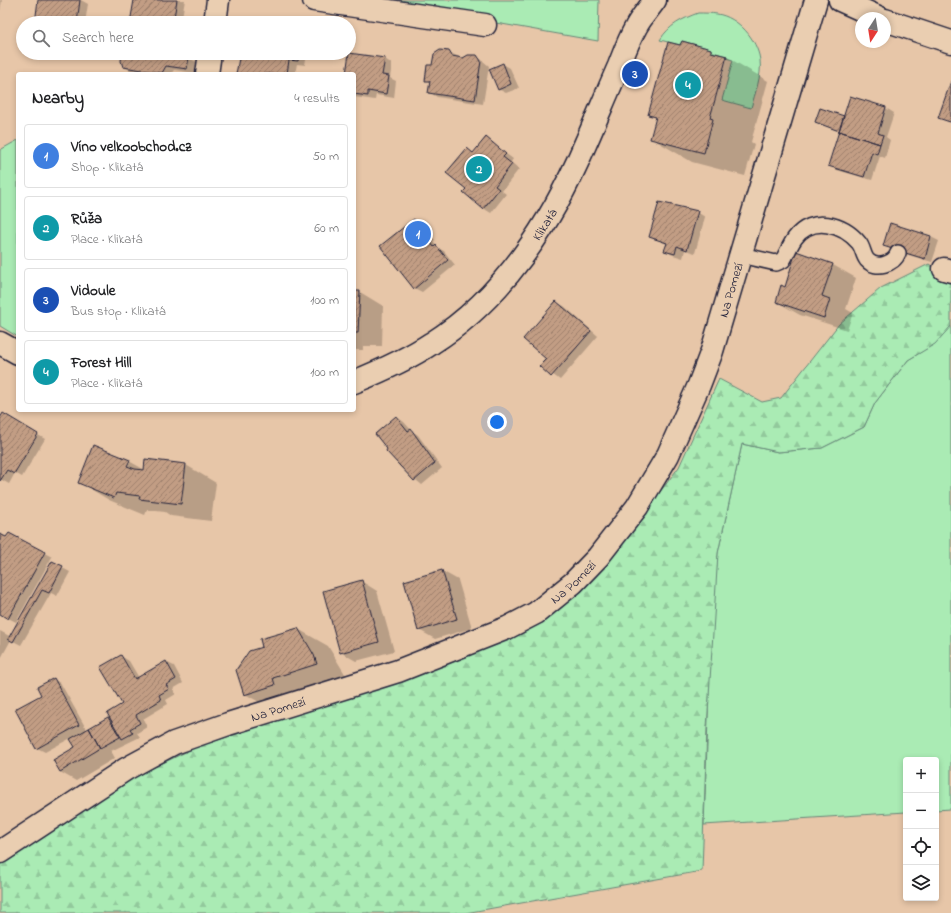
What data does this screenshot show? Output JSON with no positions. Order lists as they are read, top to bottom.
{
  "streets": {
    "street": ["Klikatá", "Na Pomezí"]
  },
  "north": "bottom",
  "page": {
    "search": "Search here",
    "pins": [
      "3",
      "4",
      "2",
      "1"
    ],
    "heading": ["Nearby", "4 results"],
    "list": [
      {
        "mark": "1",
        "name": "Víno velkoobchod.cz",
        "note": "Shop · Klikatá",
        "value": "50 m"
      },
      {
        "mark": "2",
        "name": "Růža",
        "note": "Place · Klikatá",
        "value": "60 m"
      },
      {
        "mark": "3",
        "name": "Vidoule",
        "note": "Bus stop · Klikatá",
        "value": "100 m"
      },
      {
        "mark": "4",
        "name": "Forest Hill",
        "note": "Place · Klikatá",
        "value": "100 m"
      }
    ],
    "map_buttons": ["+", "−"]
  }
}
